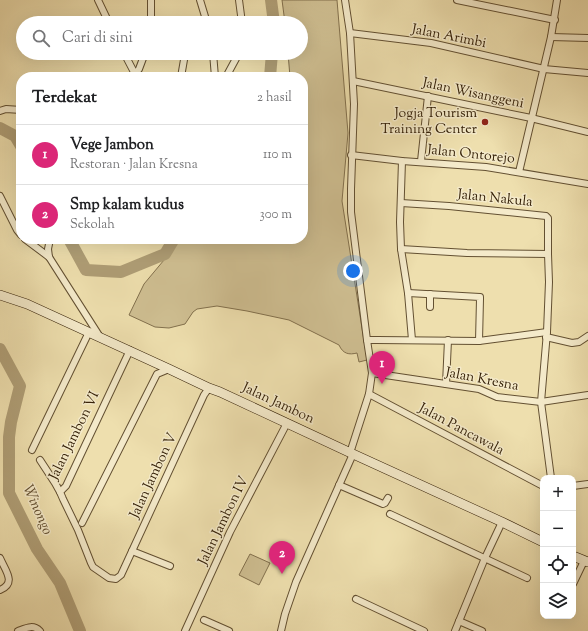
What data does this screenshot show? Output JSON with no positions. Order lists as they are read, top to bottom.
{
  "streets": {
    "main road": ["Jalan Jambon"],
    "street": [
      "Jalan Arimbi",
      "Jalan Wisanggeni",
      "Jalan Ontorejo",
      "Jalan Nakula",
      "Jalan Kresna",
      "Jalan Pancawala",
      "Jalan Jambon VI",
      "Jalan Jambon V",
      "Jalan Jambon IV"
    ]
  },
  "crossings": [
    ["Jalan Jambon", "Jalan Jambon VI"],
    ["Jalan Jambon", "Jalan Jambon V"],
    ["Jalan Jambon", "Jalan Jambon IV"],
    ["Jalan Jambon VI", "Jalan Jambon V"]
  ],
  "water": ["Winongo"],
  "places": ["Jogja Tourism Training Center"],
  "page": {
    "search": "Cari di sini",
    "heading": ["Terdekat", "2 hasil"],
    "list": [
      {
        "mark": "1",
        "name": "Vege Jambon",
        "note": "Restoran · Jalan Kresna",
        "value": "110 m"
      },
      {
        "mark": "2",
        "name": "Smp kalam kudus",
        "note": "Sekolah",
        "value": "300 m"
      }
    ],
    "pins": ["1", "2"],
    "map_buttons": ["+", "−"]
  }
}
